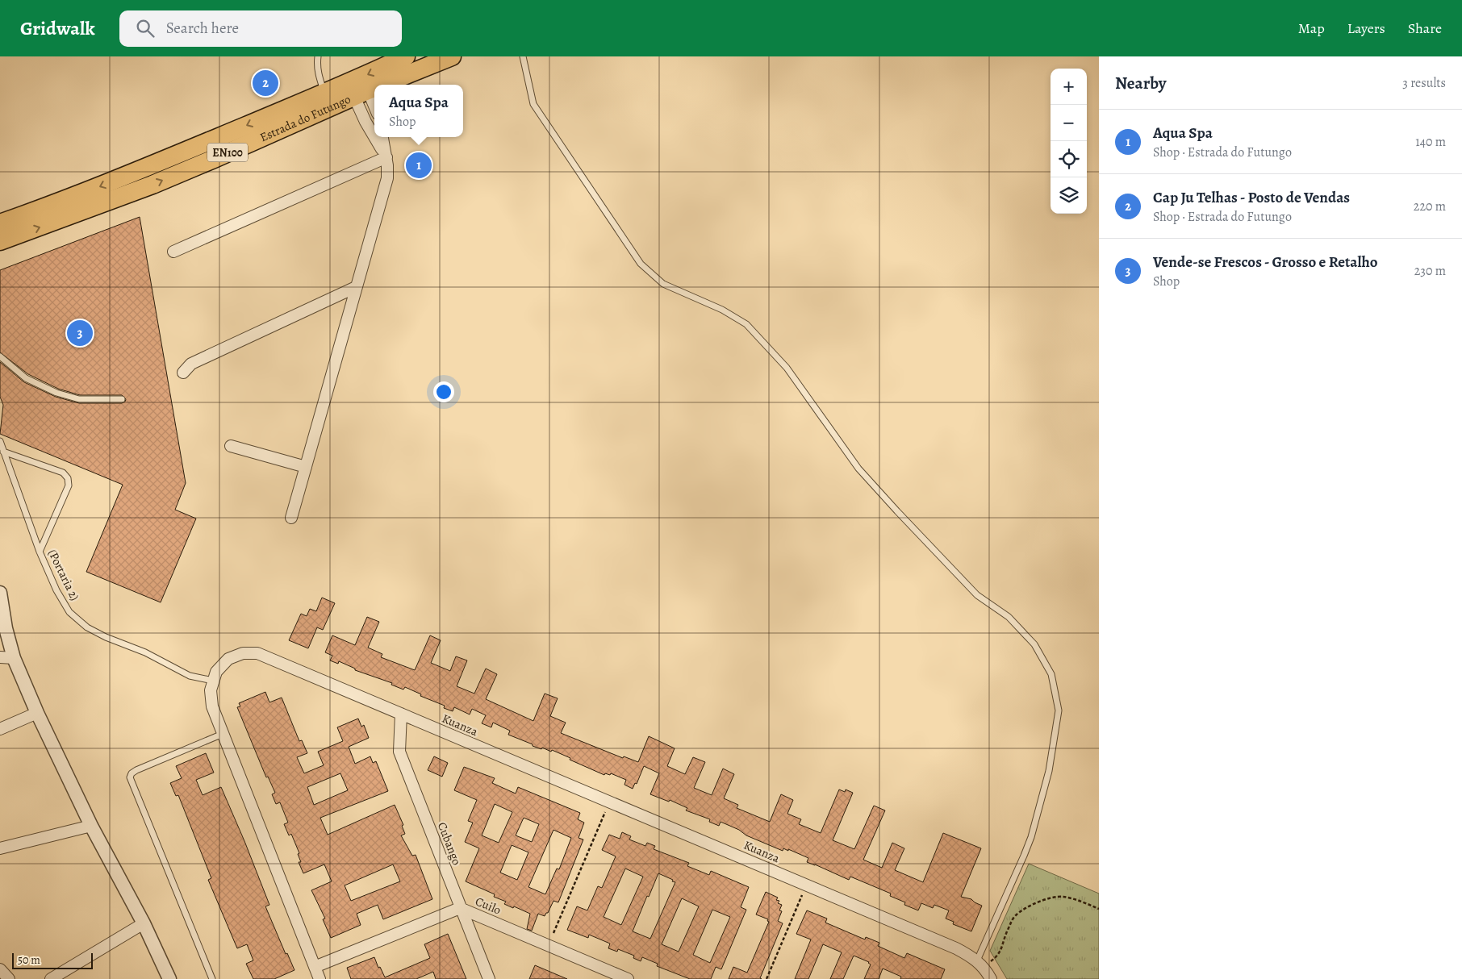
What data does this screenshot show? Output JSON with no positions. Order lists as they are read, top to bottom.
{
  "streets": {
    "highway": ["Estrada do Futungo", "EN100"],
    "street": ["Kuanza", "Cubango", "Cuilo"],
    "lane": ["(Portaria 2)"]
  },
  "crossings": [
    ["(Portaria 2)", "Kuanza"],
    ["Kuanza", "Cubango"],
    ["Kuanza", "Cuilo"],
    ["Cubango", "Cuilo"]
  ],
  "scale_bar": "50 m",
  "page": {
    "header": "Gridwalk",
    "search": "Search here",
    "nav": ["Map", "Layers", "Share"],
    "heading": ["Nearby", "3 results"],
    "map_buttons": ["+", "−"],
    "pins": ["2", "1", "3"],
    "popup": ["Aqua Spa", "Shop"],
    "list": [
      {
        "mark": "1",
        "name": "Aqua Spa",
        "note": "Shop · Estrada do Futungo",
        "value": "140 m"
      },
      {
        "mark": "2",
        "name": "Cap Ju Telhas - Posto de Vendas",
        "note": "Shop · Estrada do Futungo",
        "value": "220 m"
      },
      {
        "mark": "3",
        "name": "Vende-se Frescos - Grosso e Retalho",
        "note": "Shop",
        "value": "230 m"
      }
    ],
    "scale": "50 m"
  }
}
